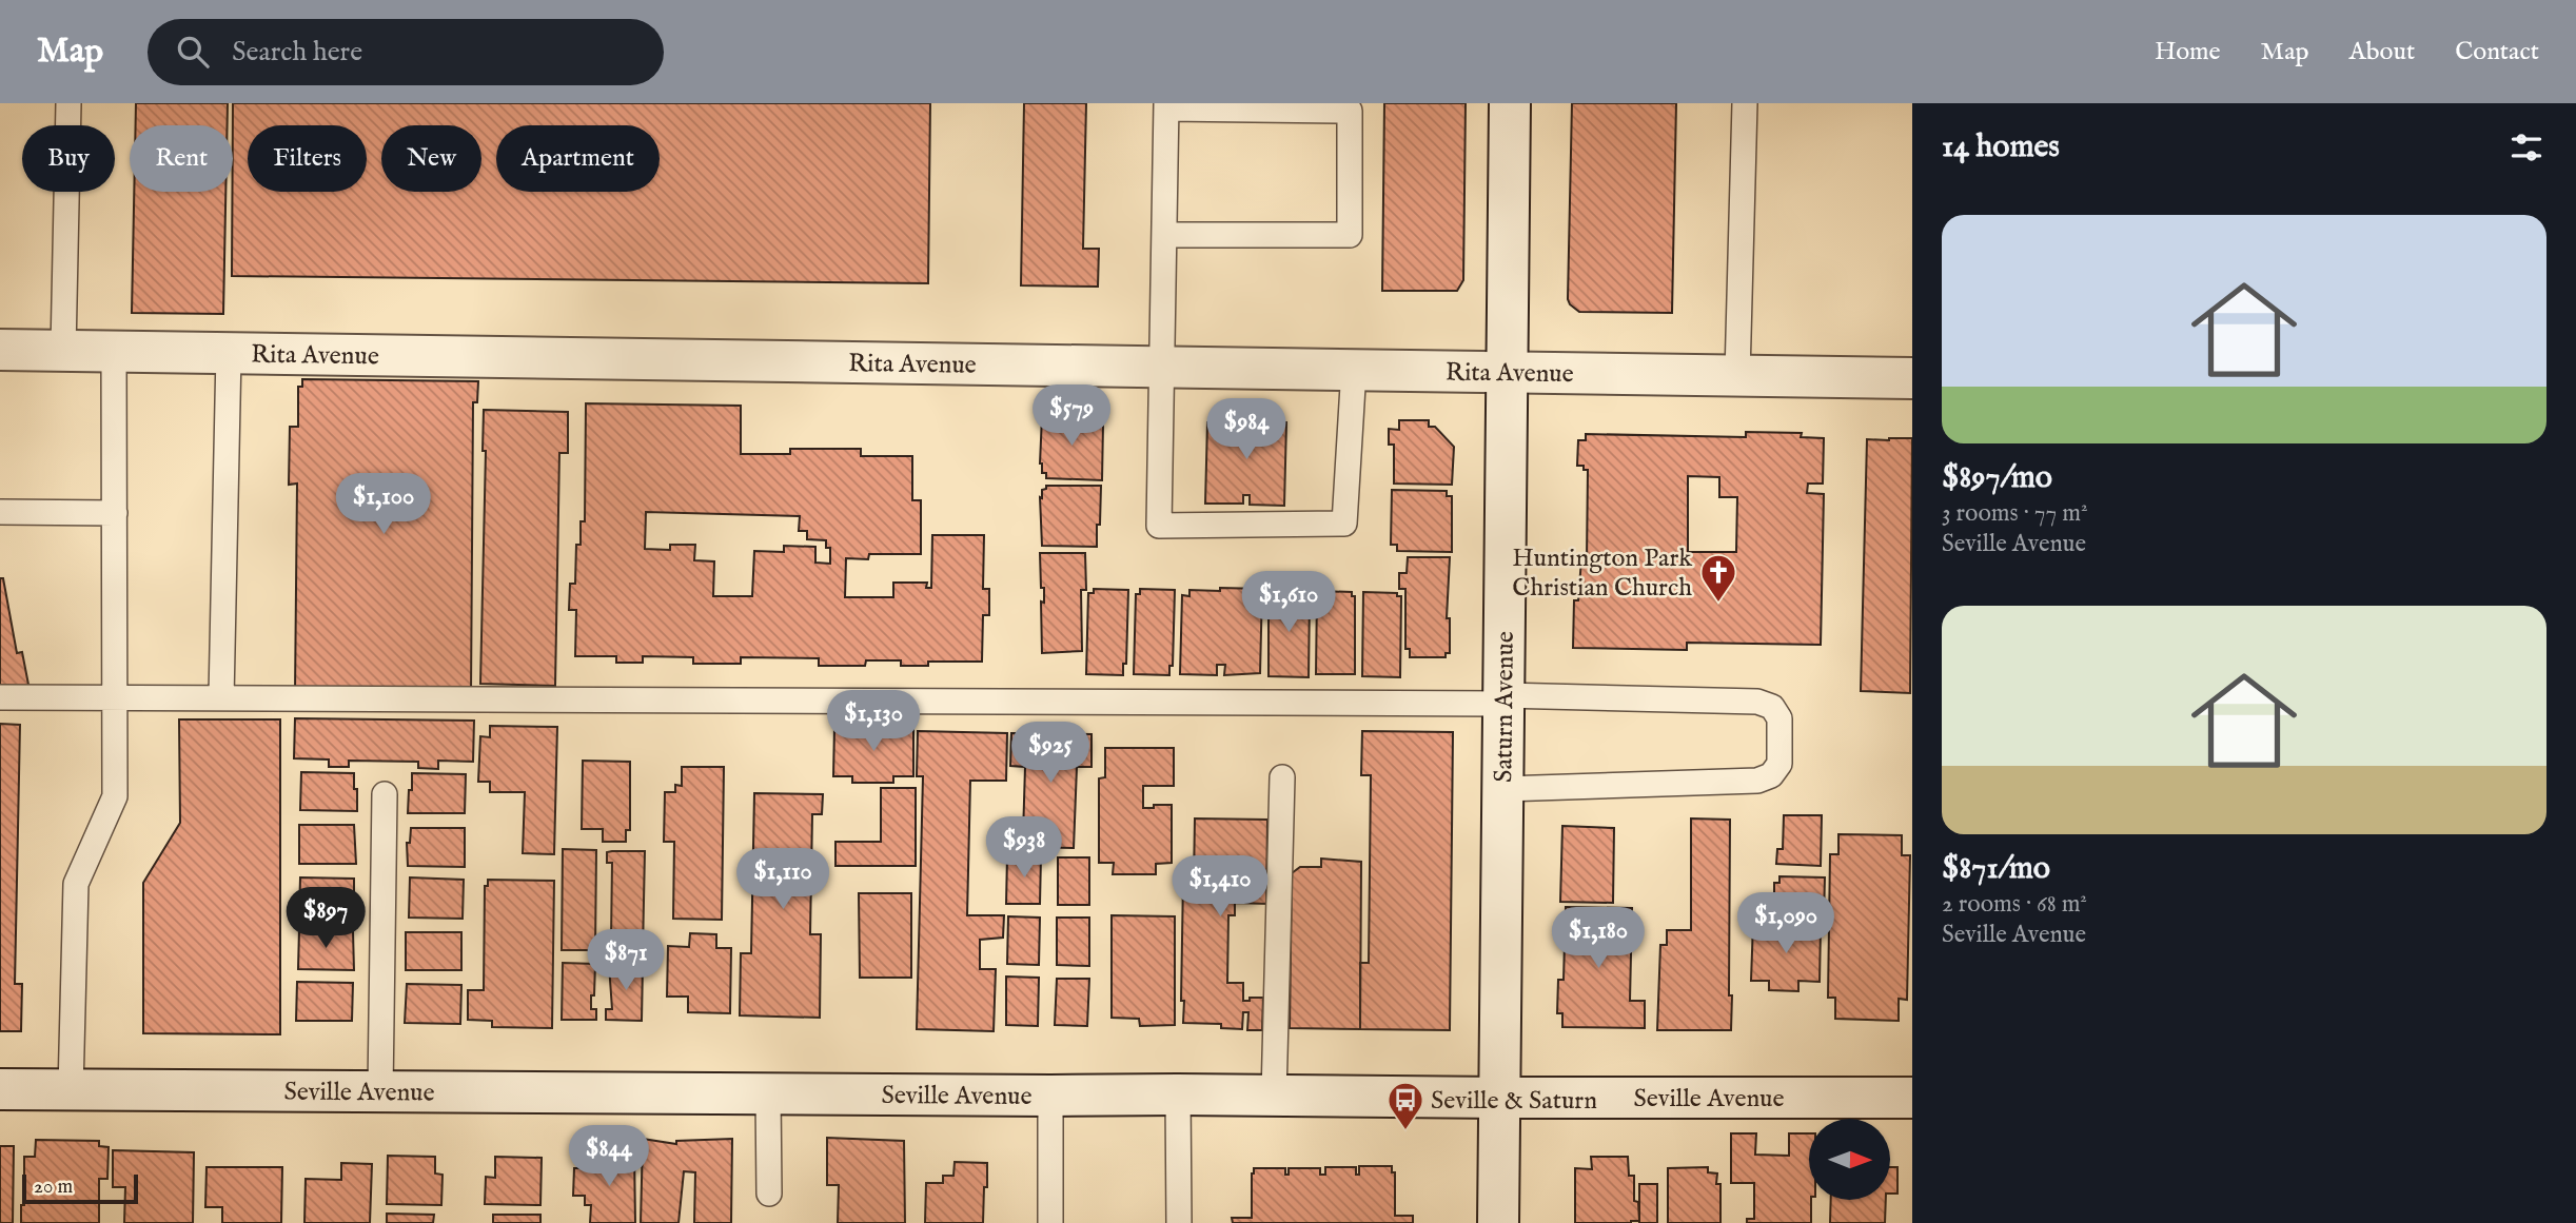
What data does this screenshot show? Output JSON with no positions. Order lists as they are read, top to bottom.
{
  "streets": {
    "street": ["Rita Avenue", "Saturn Avenue", "Seville Avenue"]
  },
  "crossings": [
    ["Rita Avenue", "Saturn Avenue"],
    ["Saturn Avenue", "Seville Avenue"]
  ],
  "places": {
    "church": ["Huntington Park Christian Church"],
    "bus stop": ["Seville & Saturn"]
  },
  "scale_bar": "20 m",
  "north": "right",
  "page": {
    "header": "Map",
    "search": "Search here",
    "nav": [
      "Home",
      "Map",
      "About",
      "Contact"
    ],
    "heading": "14 homes",
    "chip": [
      "Buy",
      "Rent",
      "Filters",
      "New",
      "Apartment"
    ],
    "list": [
      {
        "name": "$897/mo",
        "note": "3 rooms · 77 m² · Seville Avenue"
      },
      {
        "name": "$871/mo",
        "note": "2 rooms · 68 m² · Seville Avenue"
      }
    ],
    "price": [
      "$579",
      "$984",
      "$1,100",
      "$1,610",
      "$1,130",
      "$925",
      "$938",
      "$1,110",
      "$1,410",
      "$897",
      "$1,090",
      "$1,180",
      "$871",
      "$844"
    ],
    "scale": "20 m"
  }
}
